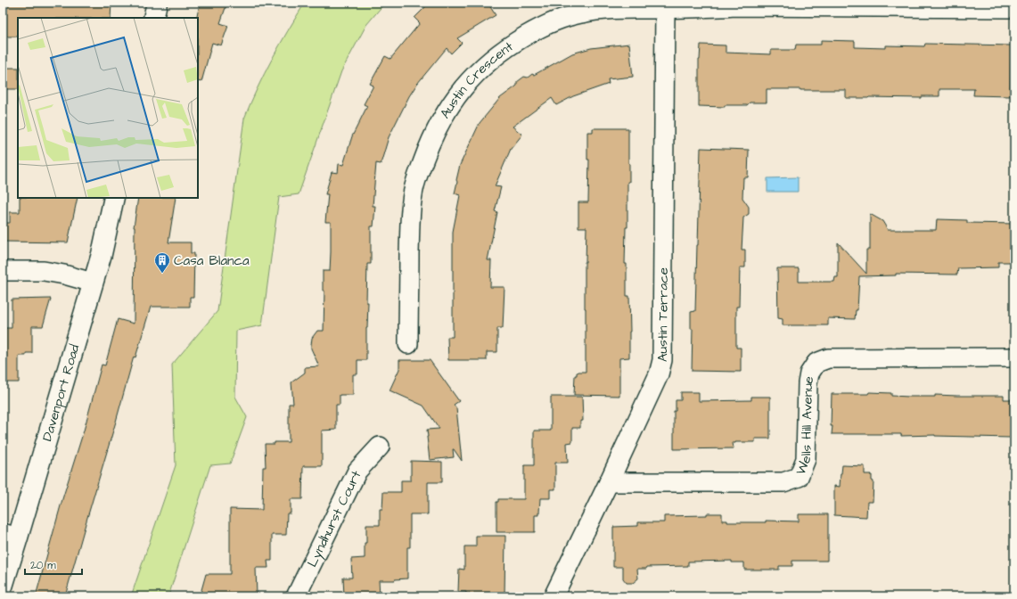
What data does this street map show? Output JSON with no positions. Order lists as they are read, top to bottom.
{
  "streets": {
    "street": [
      "Austin Crescent",
      "Austin Terrace",
      "Davenport Road",
      "Wells Hill Avenue",
      "Lyndhurst Court"
    ]
  },
  "crossings": [
    ["Austin Crescent", "Austin Terrace"],
    ["Austin Terrace", "Wells Hill Avenue"]
  ],
  "places": {
    "building": ["Casa Blanca"]
  },
  "scale_bar": "20 m"
}
